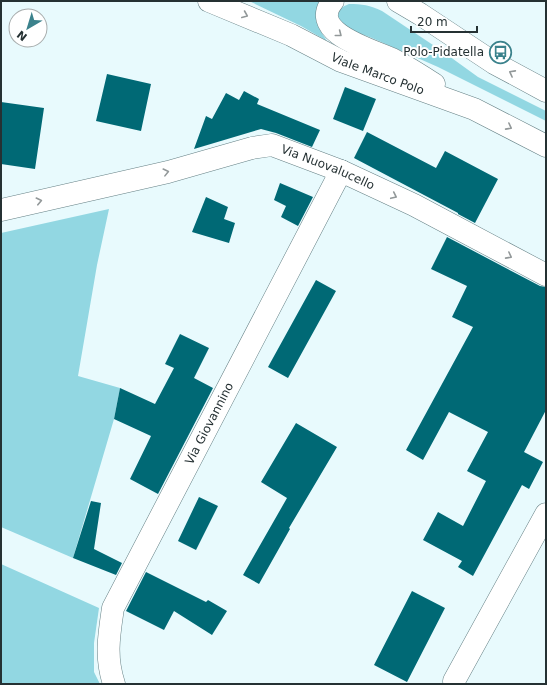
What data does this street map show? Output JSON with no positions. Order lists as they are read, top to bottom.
{
  "streets": {
    "main road": ["Viale Marco Polo", "Via Nuovalucello", "Via Giovannino"]
  },
  "crossings": [
    ["Via Nuovalucello", "Via Giovannino"]
  ],
  "one_way": ["Via Nuovalucello"],
  "places": {
    "bus stop": ["Polo-Pidatella"]
  },
  "scale_bar": "20 m",
  "north": "bottom left"
}
